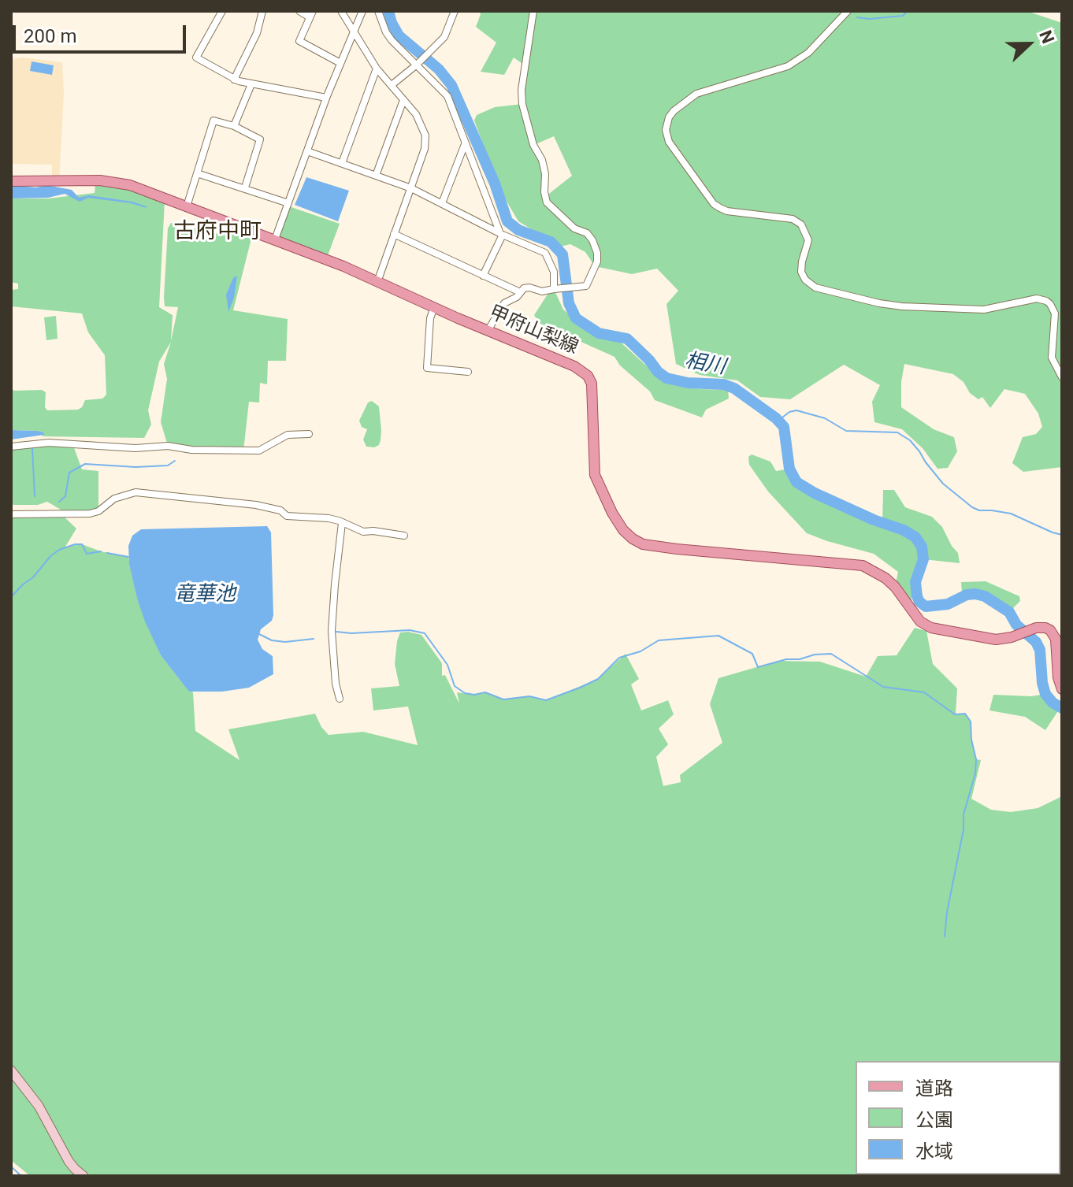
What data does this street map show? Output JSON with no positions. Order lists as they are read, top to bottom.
{
  "streets": {
    "main road": ["甲府山梨線"]
  },
  "districts": ["古府中町"],
  "water": ["相川", "竜華池"],
  "legend": ["道路", "公園", "水域"],
  "scale_bar": "200 m",
  "north": "right"
}
